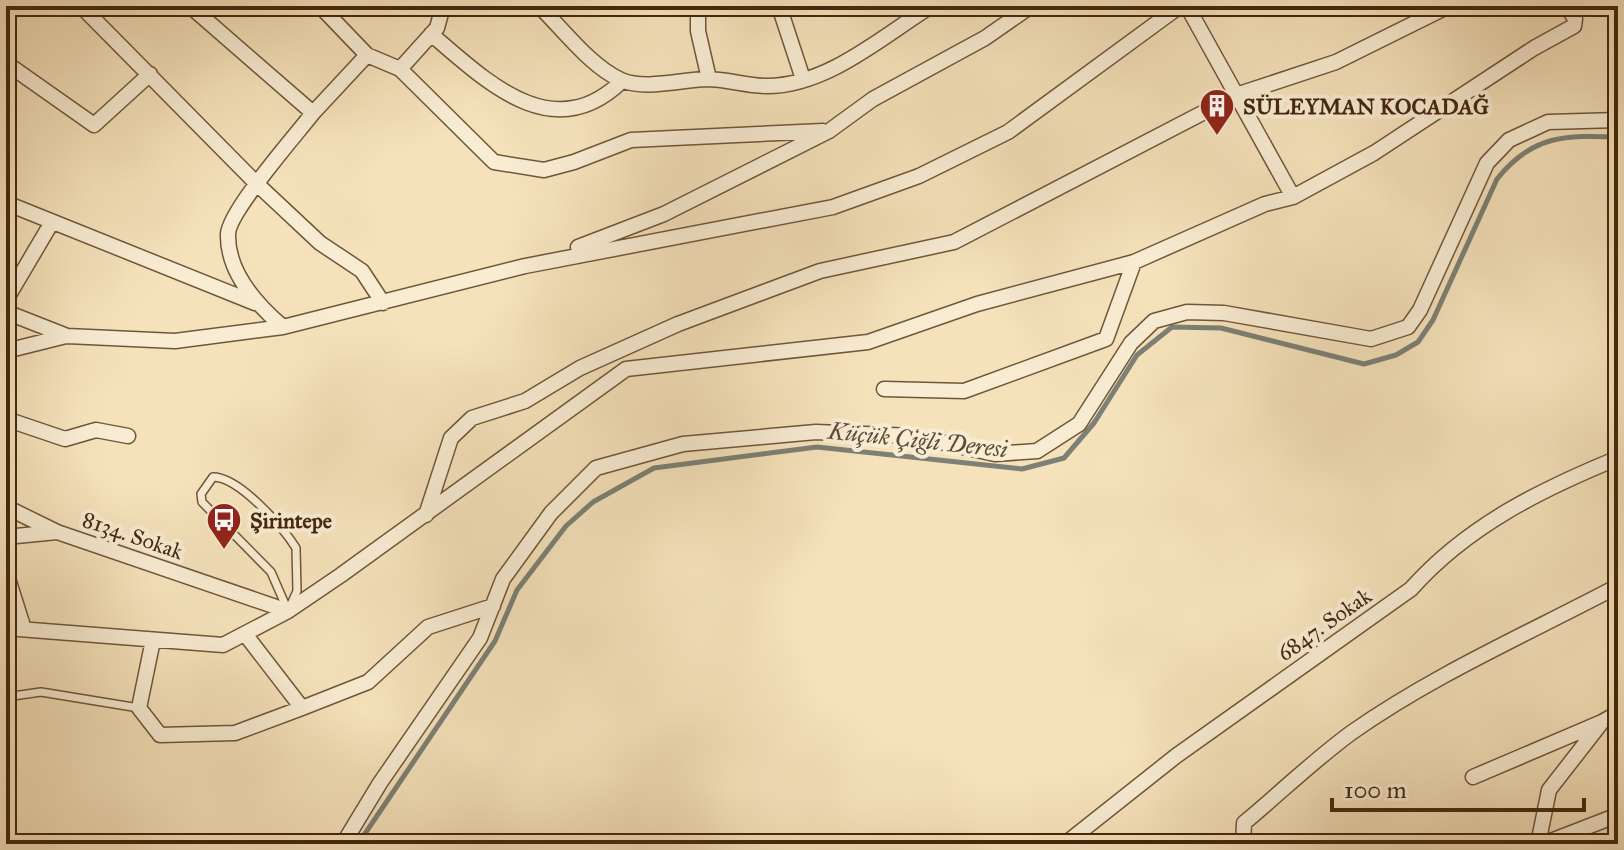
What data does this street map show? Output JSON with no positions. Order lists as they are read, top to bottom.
{
  "streets": {
    "street": ["8134. Sokak", "6847. Sokak"]
  },
  "water": ["Küçük Çiğli Deresi"],
  "places": {
    "building": ["SÜLEYMAN KOCADAĞ"],
    "bus stop": ["Şirintepe"]
  },
  "scale_bar": "100 m"
}
